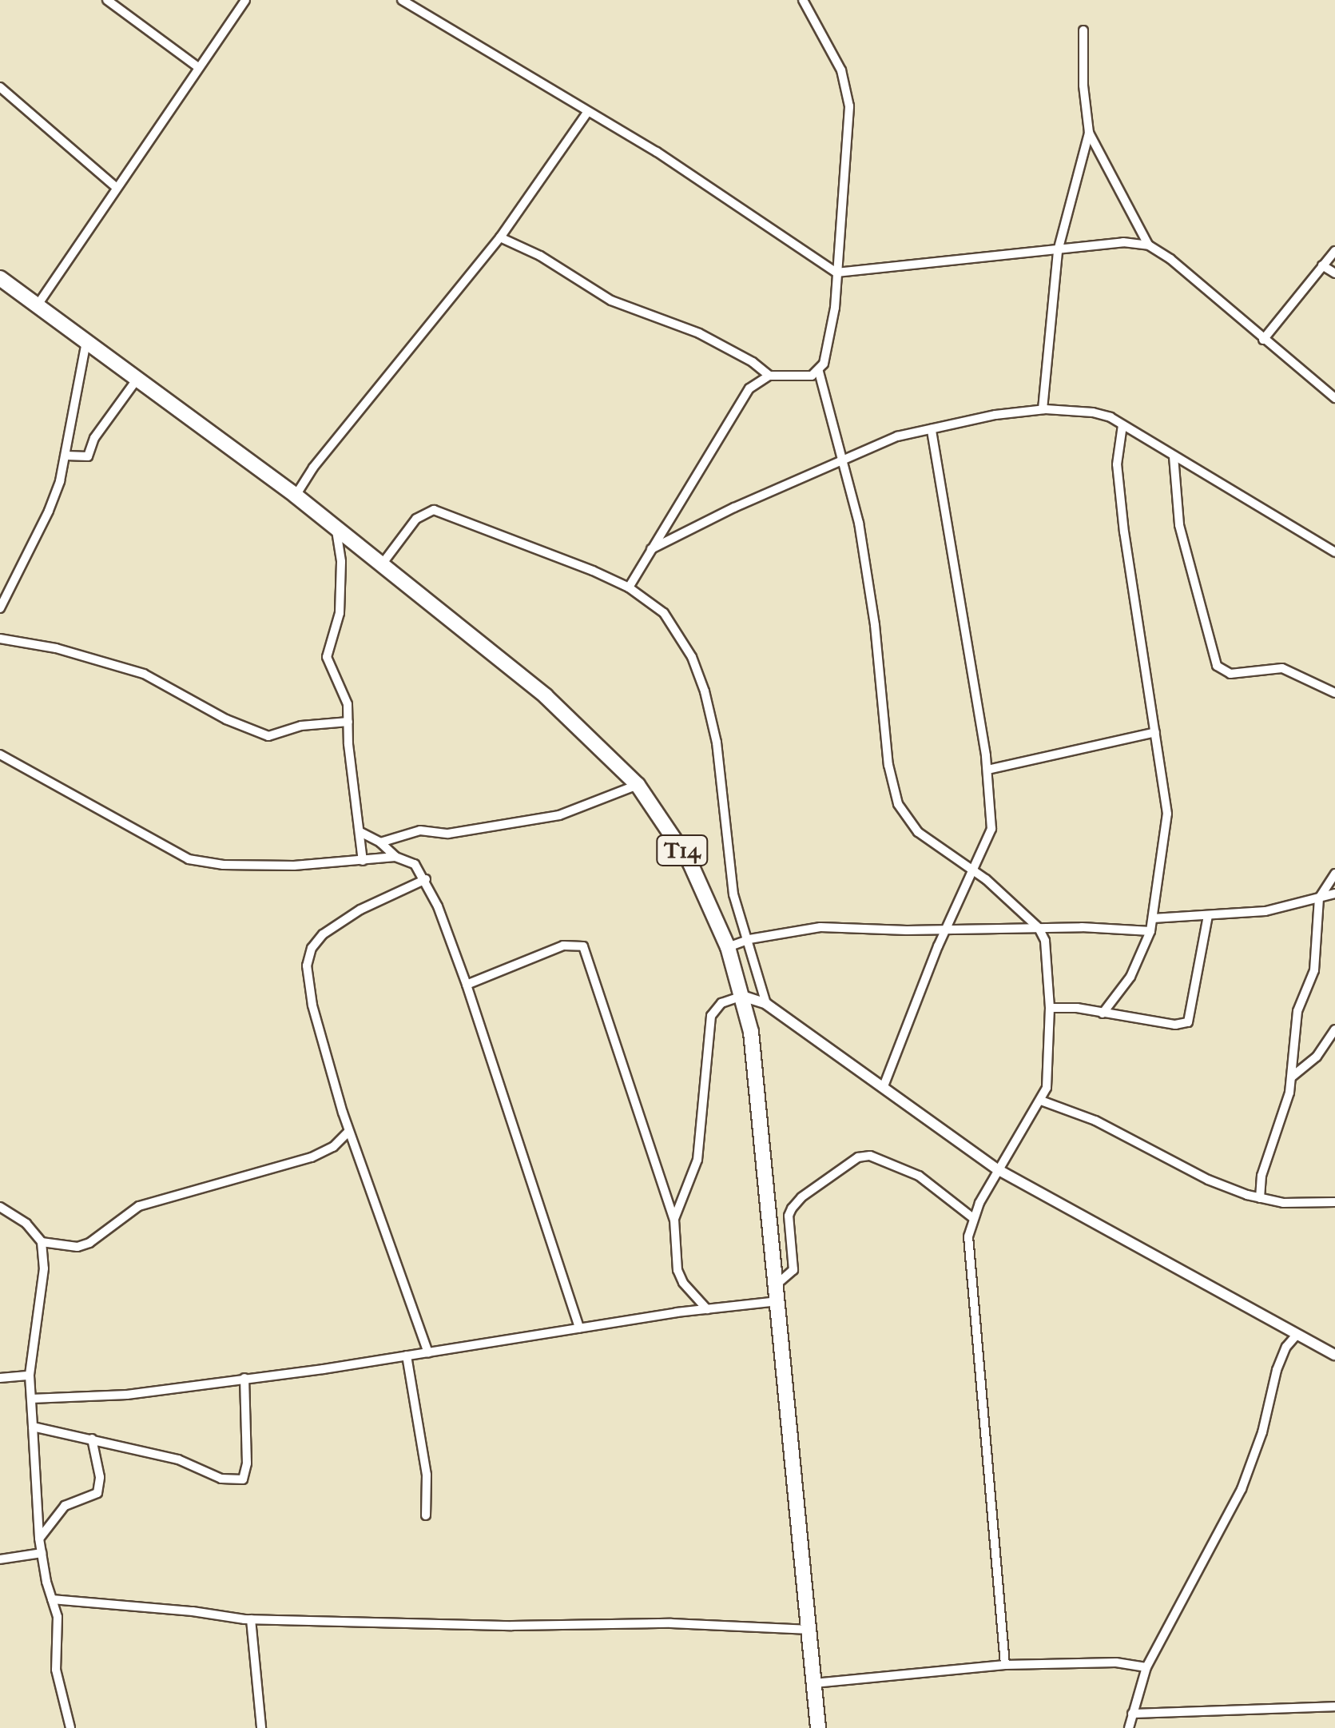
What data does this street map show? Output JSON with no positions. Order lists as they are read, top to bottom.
{
  "streets": {
    "highway": ["T14"]
  }
}
